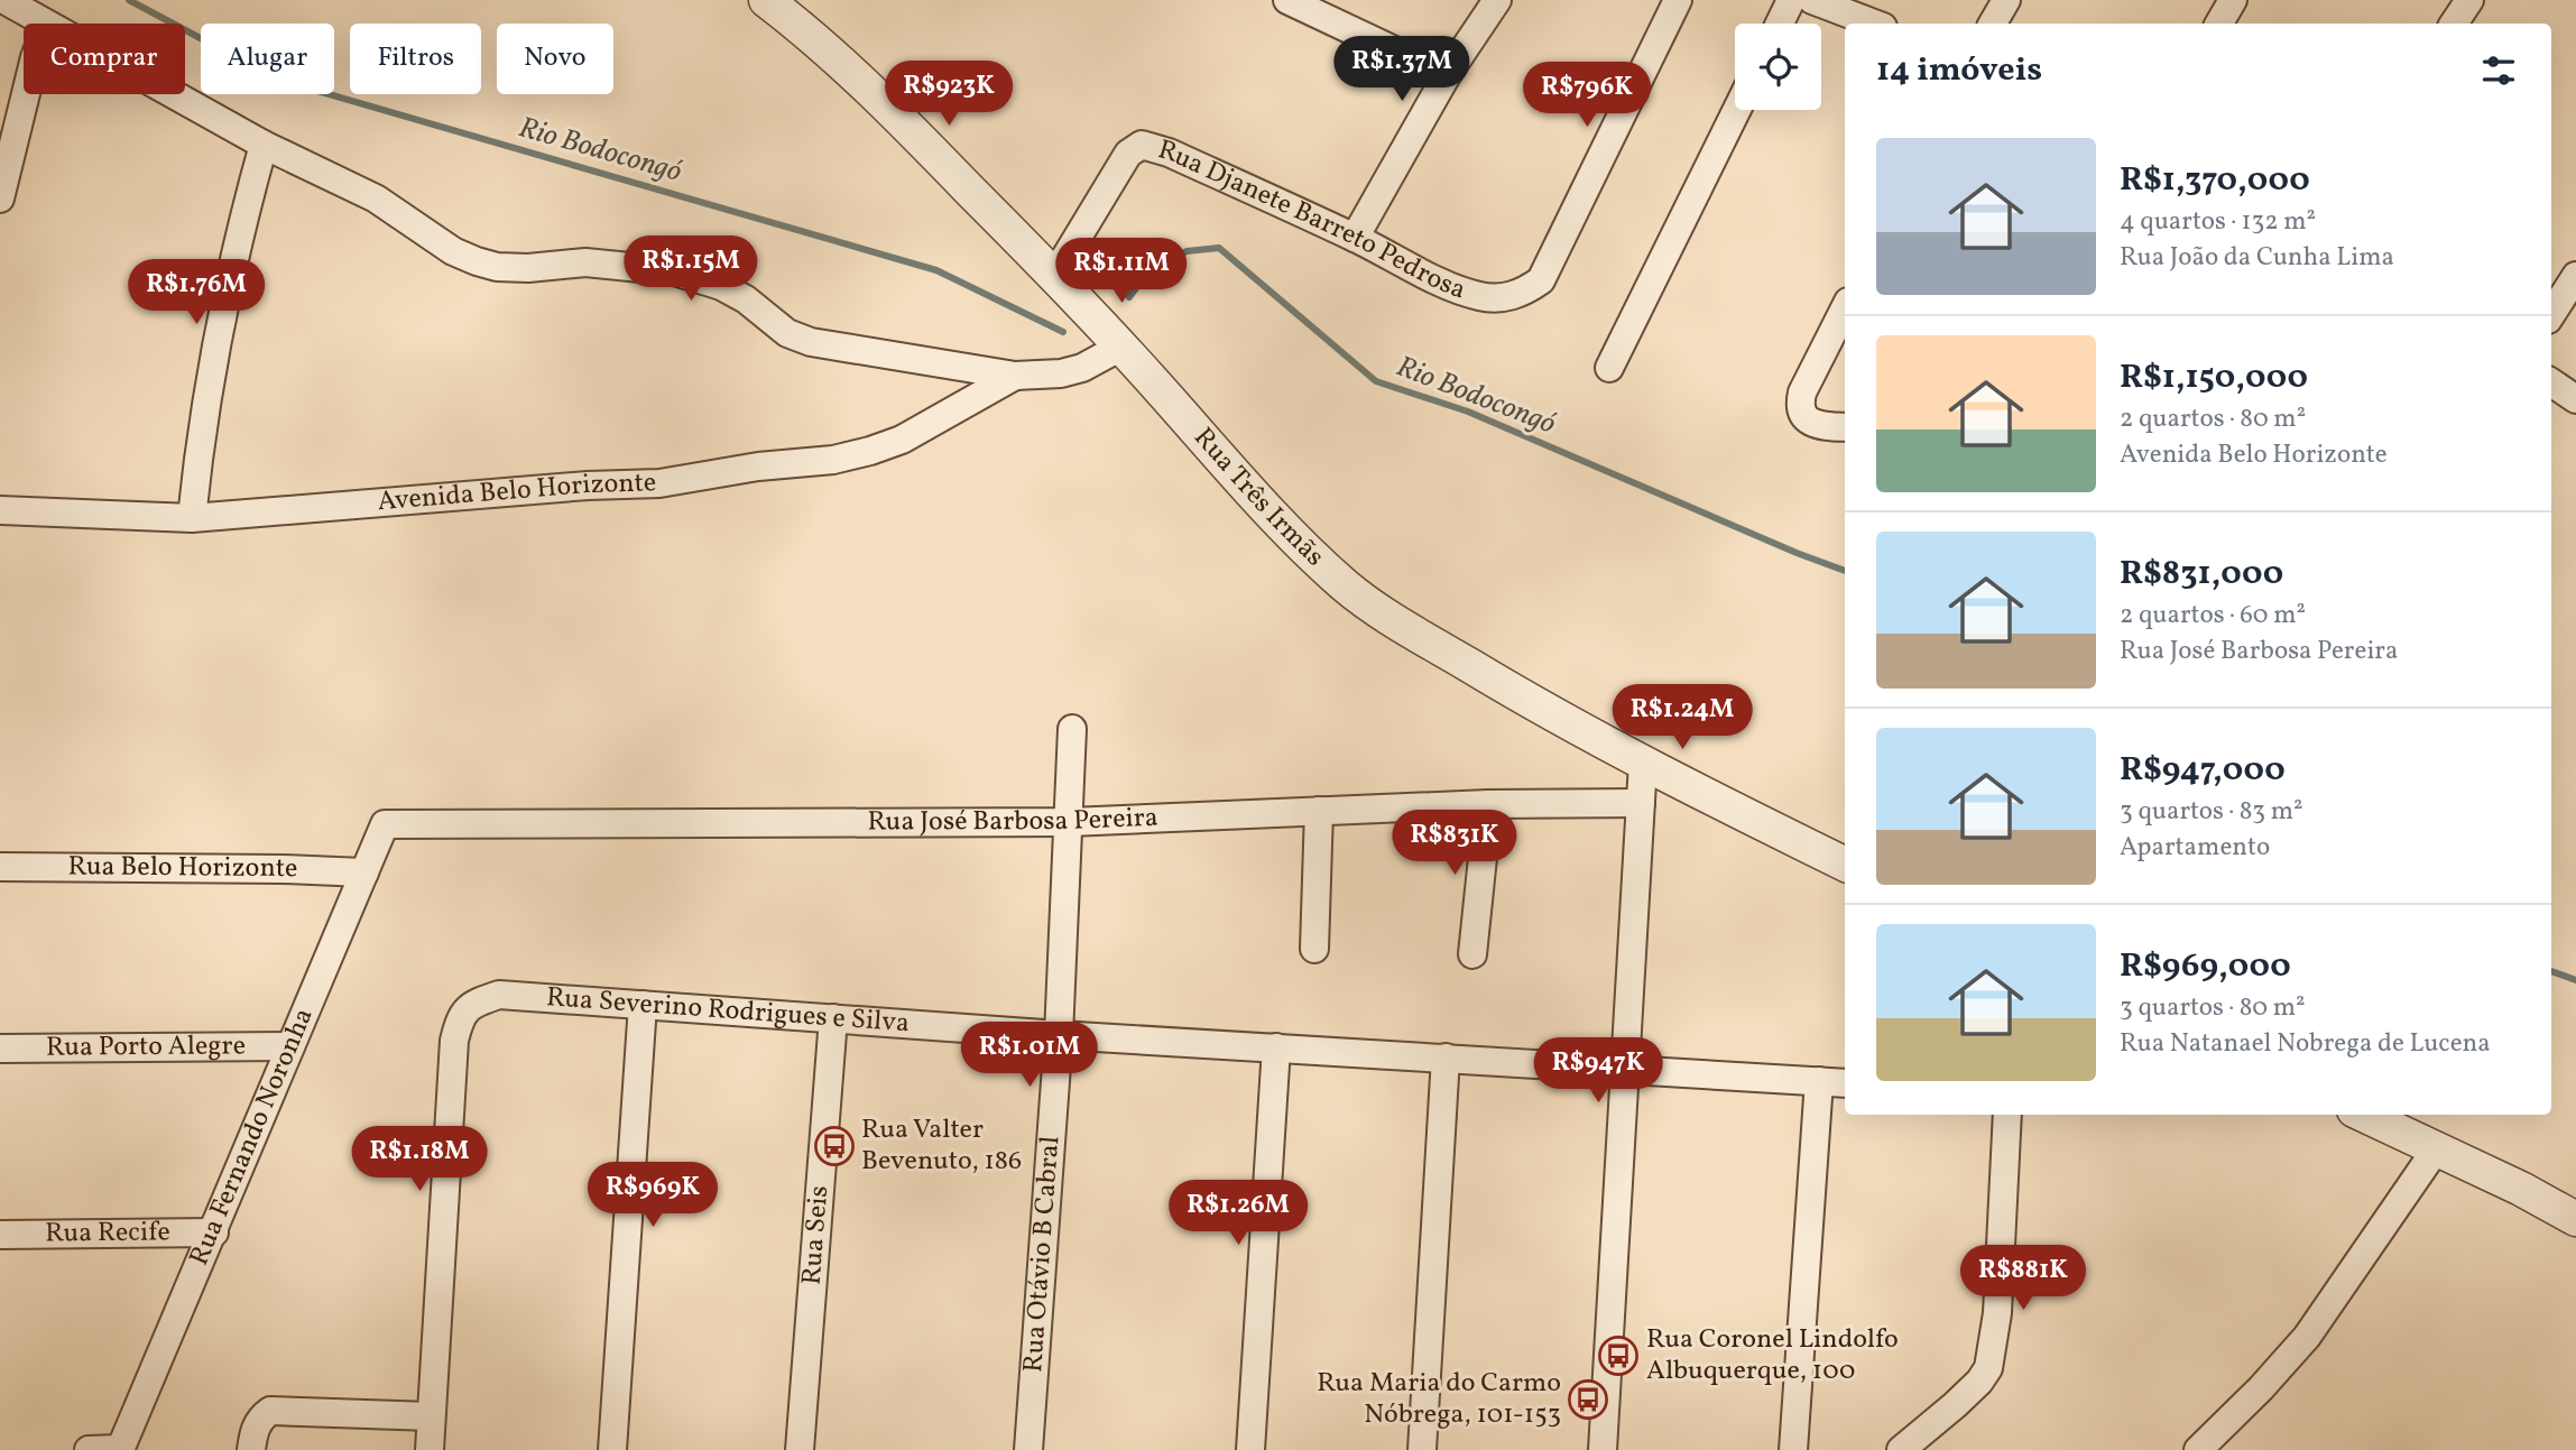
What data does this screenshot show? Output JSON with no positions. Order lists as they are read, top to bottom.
{
  "streets": {
    "street": [
      "Rua Djanete Barreto Pedrosa",
      "Avenida Belo Horizonte",
      "Rua Três Irmãs",
      "Rua José Barbosa Pereira",
      "Rua Belo Horizonte",
      "Rua Severino Rodrigues e Silva",
      "Rua Porto Alegre",
      "Rua Fernando Noronha",
      "Rua Recife",
      "Rua Seis",
      "Rua Otávio B Cabral"
    ]
  },
  "crossings": [
    ["Rua Djanete Barreto Pedrosa", "Rua Três Irmãs"],
    ["Rua José Barbosa Pereira", "Rua Fernando Noronha"],
    ["Rua José Barbosa Pereira", "Rua Otávio B Cabral"],
    ["Rua Belo Horizonte", "Rua Fernando Noronha"],
    ["Rua Severino Rodrigues e Silva", "Rua Seis"],
    ["Rua Severino Rodrigues e Silva", "Rua Otávio B Cabral"],
    ["Rua Porto Alegre", "Rua Fernando Noronha"],
    ["Rua Fernando Noronha", "Rua Recife"]
  ],
  "water": ["Rio Bodocongó"],
  "places": {
    "bus stop": ["Rua Valter Bevenuto, 186", "Rua Coronel Lindolfo Albuquerque, 100", "Rua Maria do Carmo Nóbrega, 101-153"]
  },
  "page": {
    "chip": [
      "Comprar",
      "Alugar",
      "Filtros",
      "Novo"
    ],
    "heading": "14 imóveis",
    "price": [
      "R$1.37M",
      "R$923K",
      "R$796K",
      "R$1.15M",
      "R$1.11M",
      "R$1.76M",
      "R$1.24M",
      "R$831K",
      "R$1.01M",
      "R$947K",
      "R$1.18M",
      "R$969K",
      "R$1.26M",
      "R$881K"
    ],
    "list": [
      {
        "name": "R$1,370,000",
        "note": "4 quartos · 132 m² · Rua João da Cunha Lima"
      },
      {
        "name": "R$1,150,000",
        "note": "2 quartos · 80 m² · Avenida Belo Horizonte"
      },
      {
        "name": "R$831,000",
        "note": "2 quartos · 60 m² · Rua José Barbosa Pereira"
      },
      {
        "name": "R$947,000",
        "note": "3 quartos · 83 m² · Apartamento"
      },
      {
        "name": "R$969,000",
        "note": "3 quartos · 80 m² · Rua Natanael Nobrega de Lucena"
      }
    ]
  }
}
